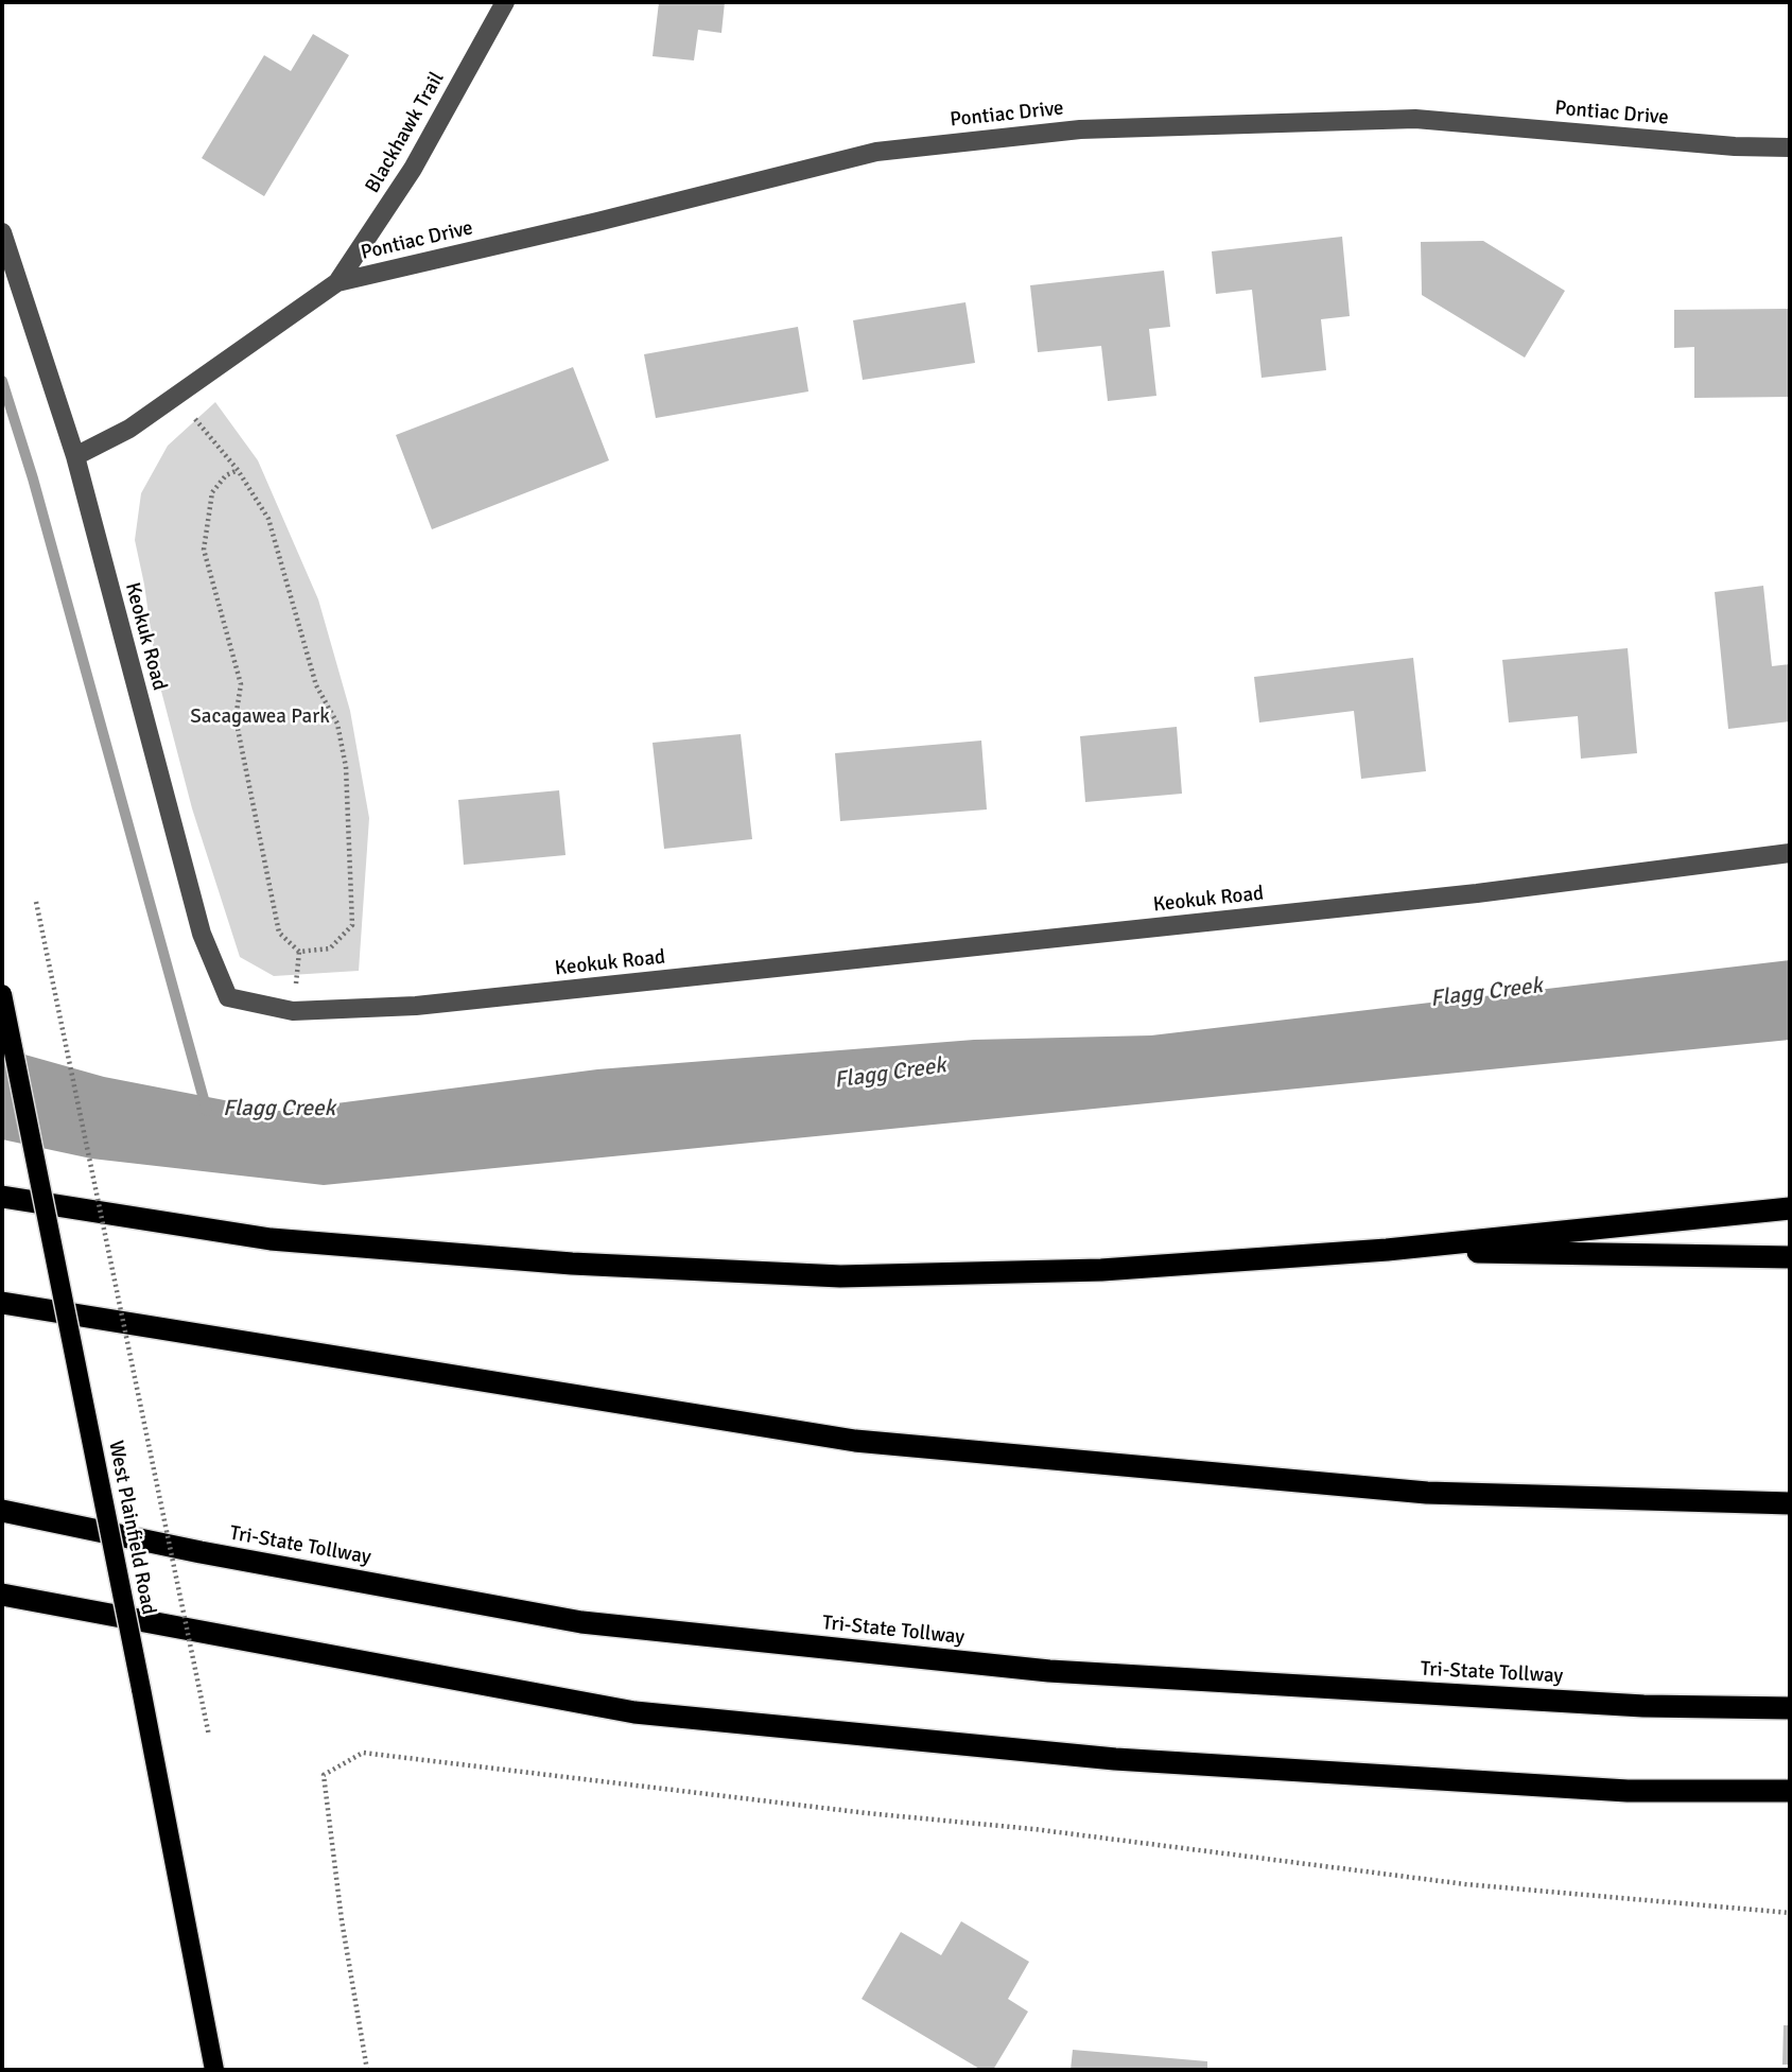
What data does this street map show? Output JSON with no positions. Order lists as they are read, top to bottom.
{
  "streets": {
    "highway": ["Tri-State Tollway"],
    "main road": ["West Plainfield Road"],
    "street": ["Pontiac Drive", "Blackhawk Trail", "Keokuk Road"]
  },
  "crossings": [
    ["Pontiac Drive", "Blackhawk Trail"]
  ],
  "water": ["Flagg Creek"],
  "parks": ["Sacagawea Park"]
}
